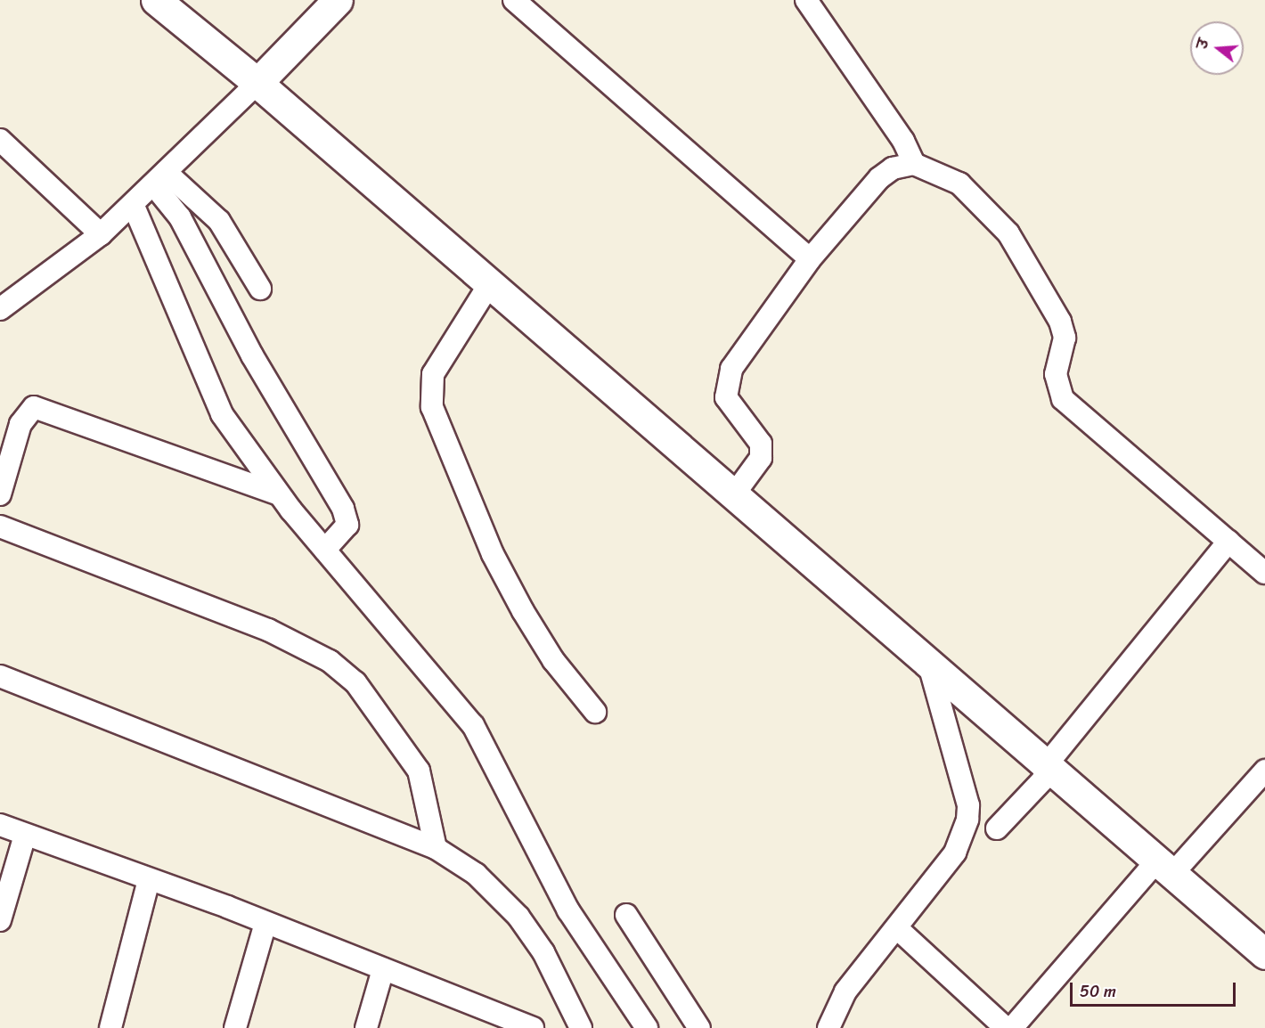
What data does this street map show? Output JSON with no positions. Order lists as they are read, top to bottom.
{
  "scale_bar": "50 m",
  "north": "left"
}
